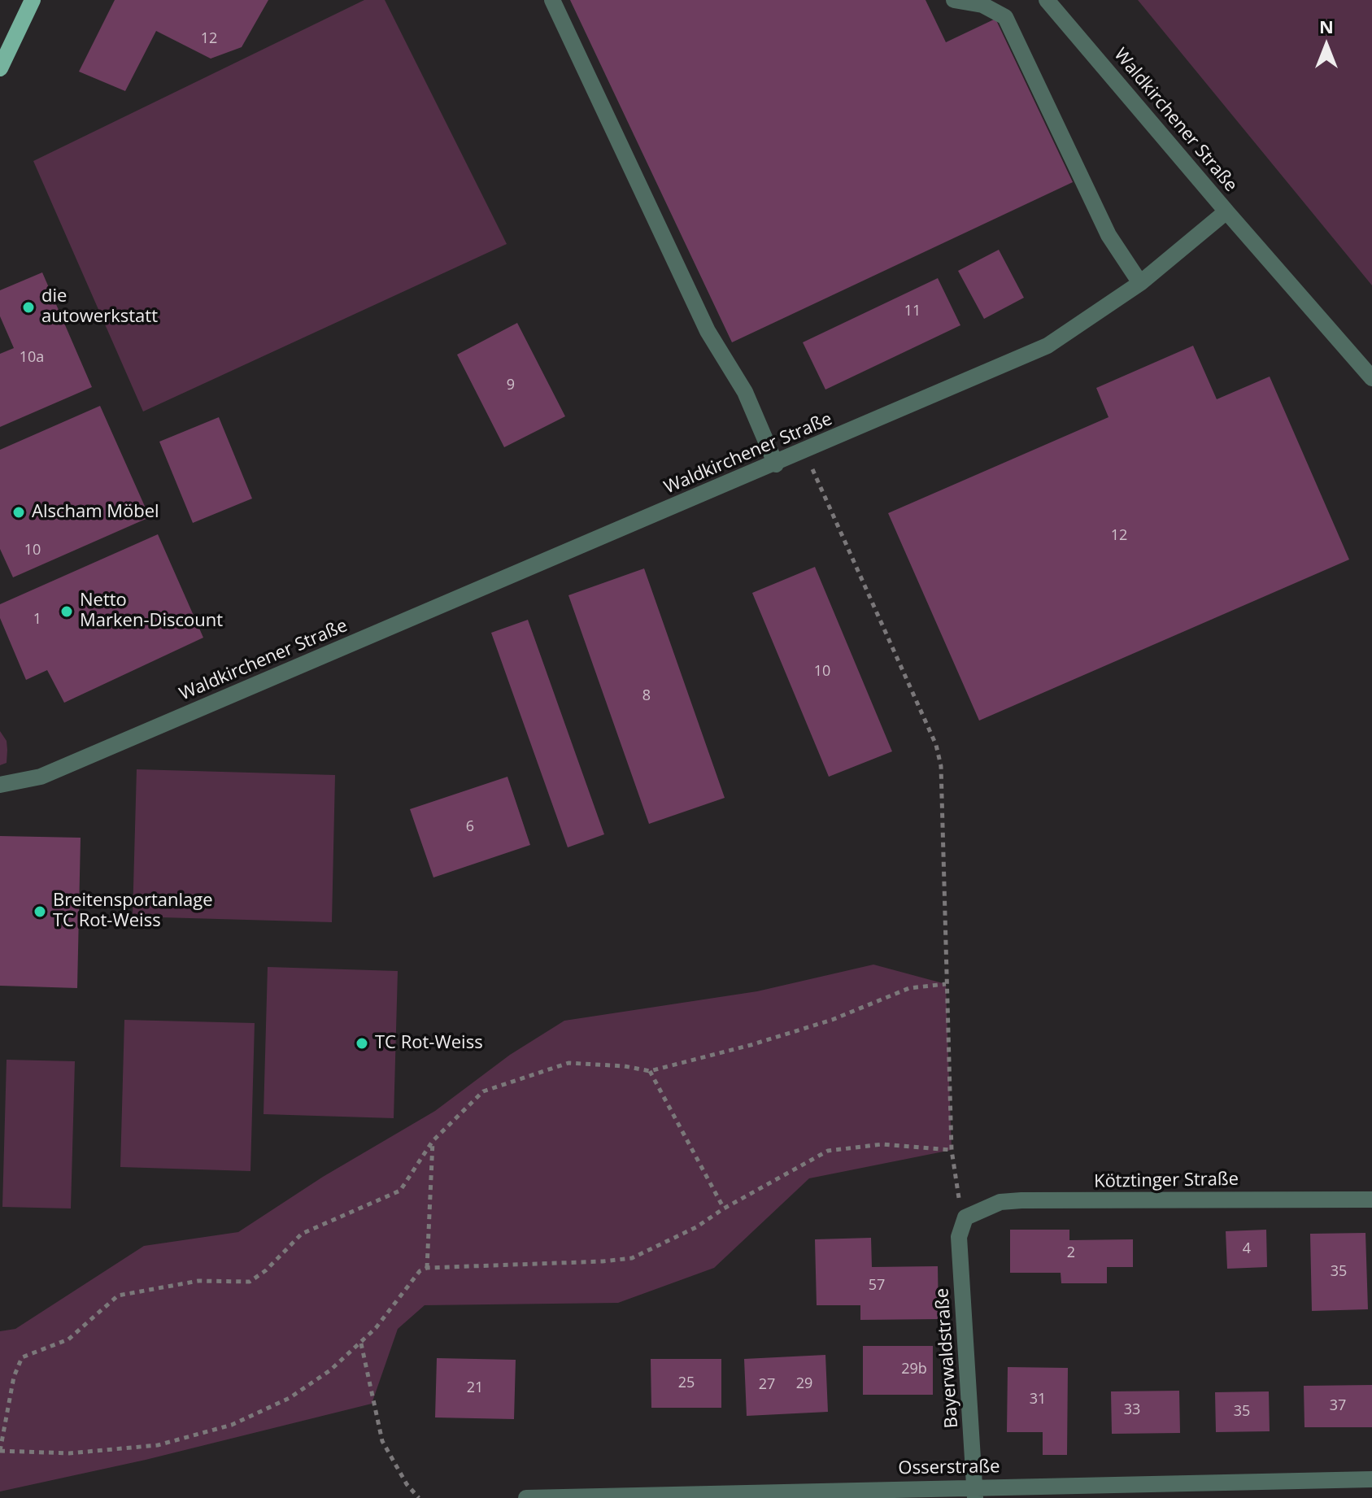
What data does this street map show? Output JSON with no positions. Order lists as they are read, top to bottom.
{
  "streets": {
    "street": [
      "Waldkirchener Straße",
      "Kötztinger Straße",
      "Bayerwaldstraße",
      "Osserstraße"
    ]
  },
  "crossings": [
    ["Kötztinger Straße", "Bayerwaldstraße"],
    ["Bayerwaldstraße", "Osserstraße"]
  ],
  "places": [
    "die autowerkstatt",
    "Alscham Möbel",
    "Netto Marken-Discount",
    "Breitensportanlage TC Rot-Weiss",
    "TC Rot-Weiss"
  ],
  "house_numbers": [
    "12",
    "11",
    "10a",
    "9",
    "12",
    "10",
    "1",
    "10",
    "8",
    "6",
    "4",
    "2",
    "35",
    "57",
    "29b",
    "25",
    "29",
    "27",
    "21",
    "31",
    "37",
    "33",
    "35"
  ],
  "north": "top"
}
